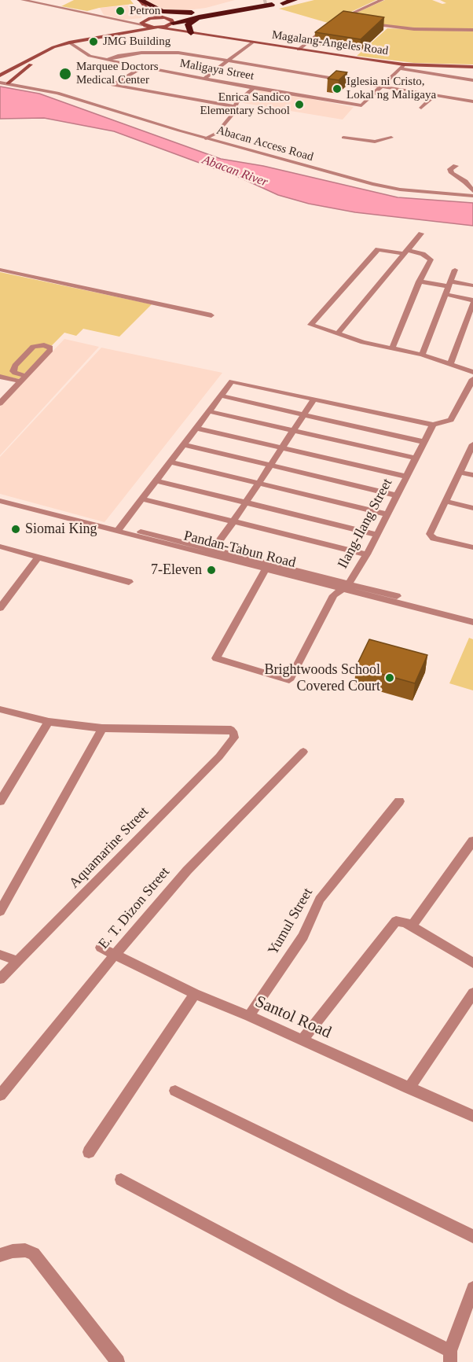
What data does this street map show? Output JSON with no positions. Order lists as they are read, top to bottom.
{
  "streets": {
    "main road": ["Magalang-Angeles Road"],
    "street": [
      "Maligaya Street",
      "Abacan Access Road",
      "Ilang-Ilang Street",
      "Pandan-Tabun Road",
      "Aquamarine Street",
      "E. T. Dizon Street",
      "Yumul Street",
      "Santol Road"
    ]
  },
  "crossings": [
    ["Magalang-Angeles Road", "Maligaya Street"],
    ["Ilang-Ilang Street", "Pandan-Tabun Road"],
    ["E. T. Dizon Street", "Santol Road"],
    ["Yumul Street", "Santol Road"]
  ],
  "water": ["Abacan River"],
  "places": [
    "Petron",
    "JMG Building",
    "Marquee Doctors Medical Center",
    "Iglesia ni Cristo, Lokal ng Maligaya",
    "Enrica Sandico Elementary School",
    "Siomai King",
    "7-Eleven",
    "Brightwoods School Covered Court"
  ]
}
